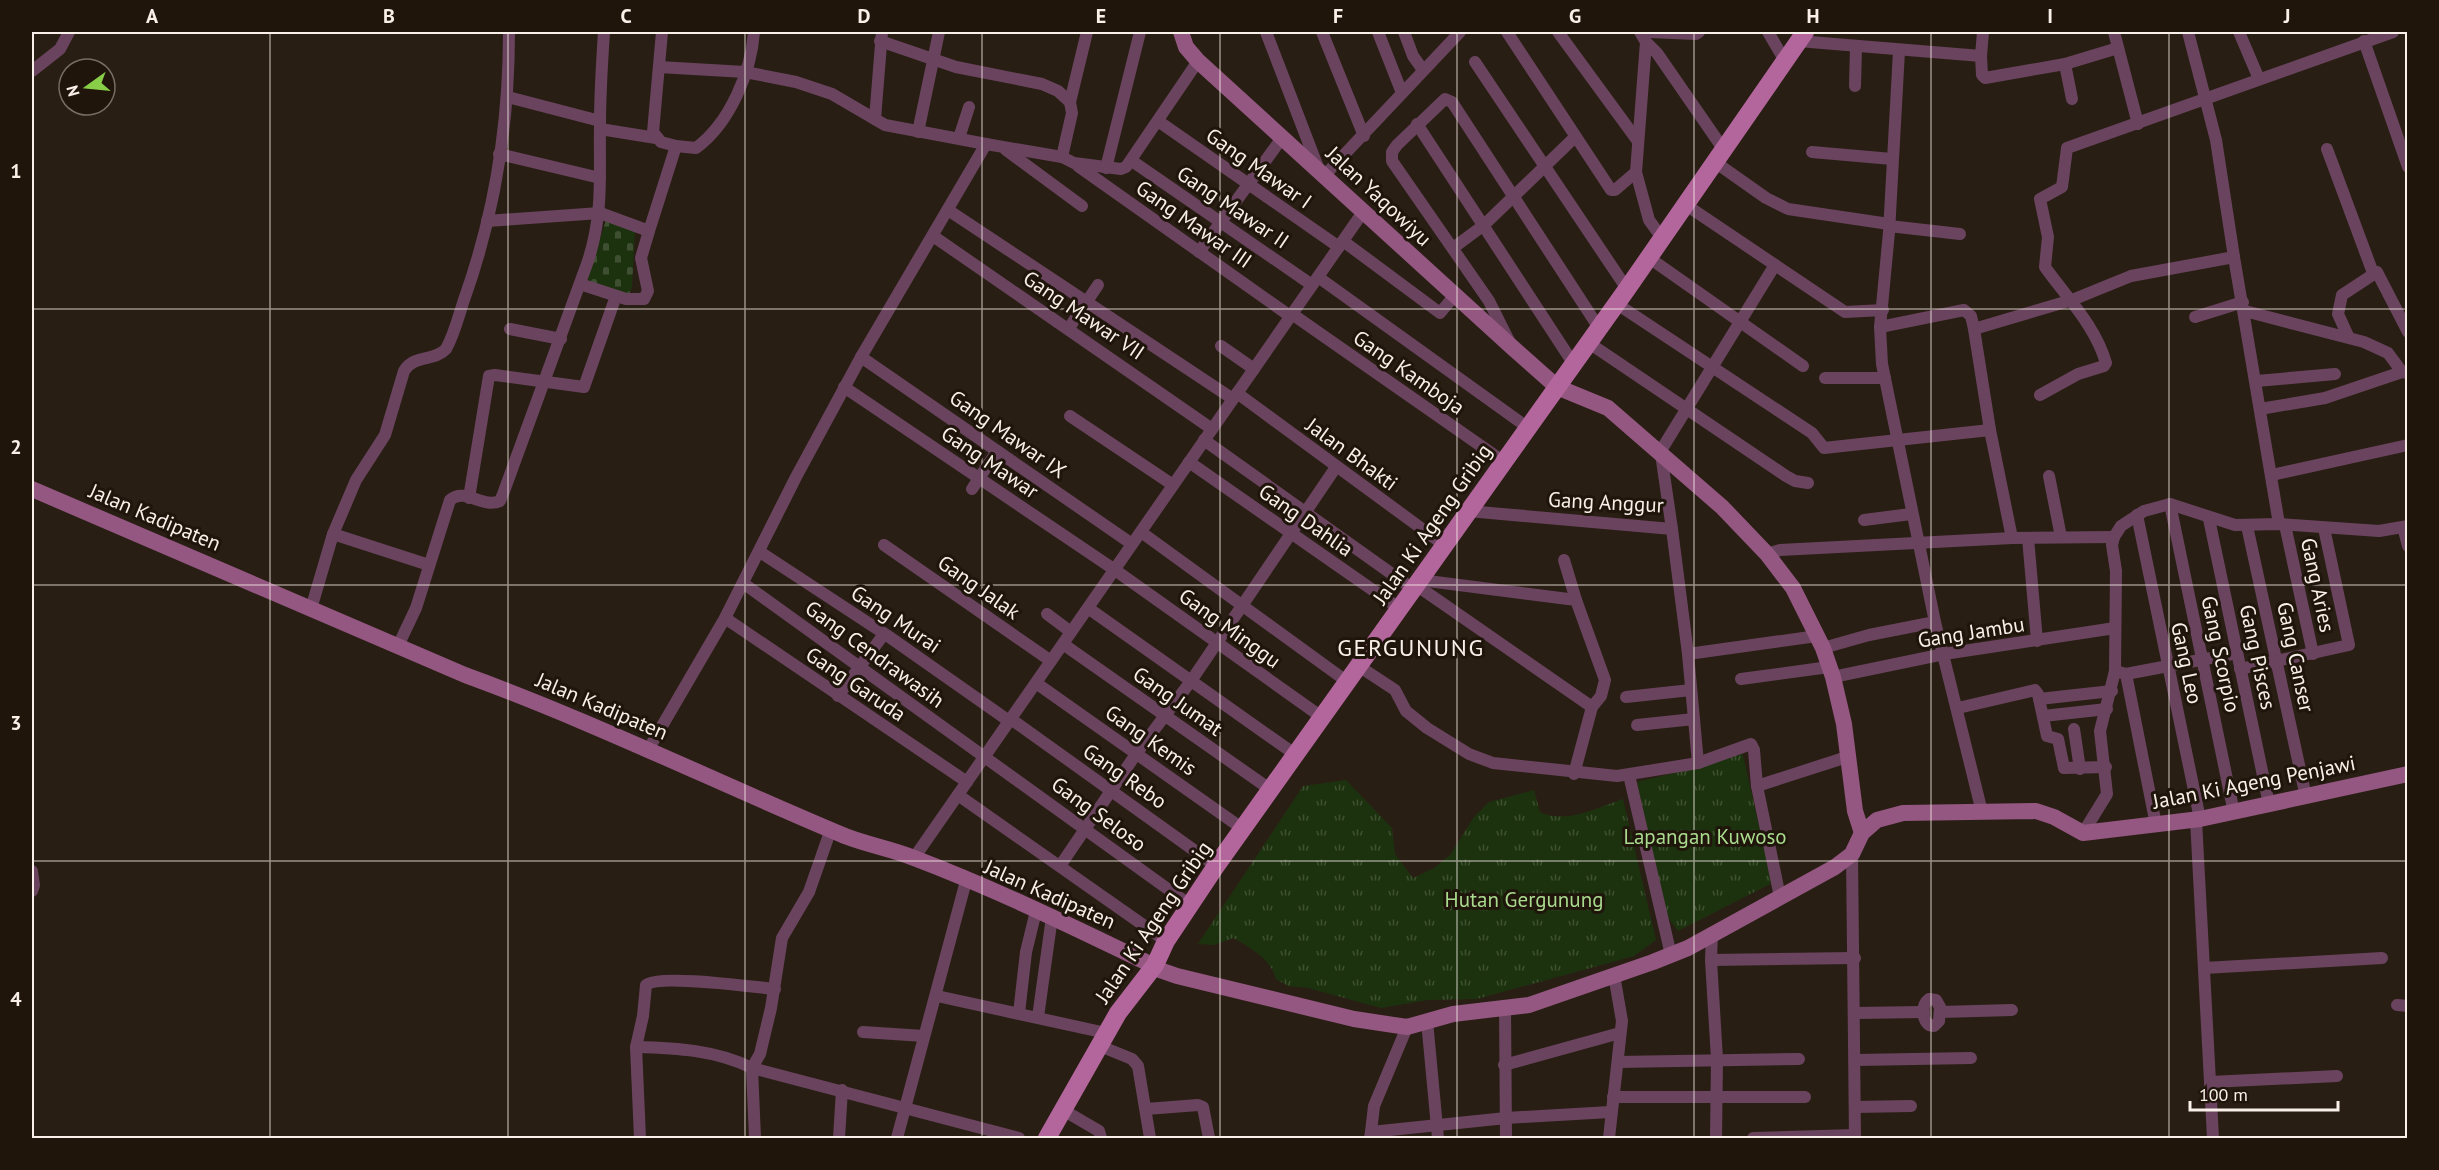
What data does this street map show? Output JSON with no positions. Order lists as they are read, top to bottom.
{
  "streets": {
    "main road": ["Jalan Ki Ageng Gribig"],
    "street": [
      "Gang Mawar I",
      "Jalan Yaqowiyu",
      "Gang Mawar II",
      "Gang Mawar III",
      "Gang Mawar VII",
      "Gang Kamboja",
      "Gang Mawar IX",
      "Jalan Bhakti",
      "Gang Mawar",
      "Gang Anggur",
      "Jalan Kadipaten",
      "Gang Dahlia",
      "Gang Aries",
      "Gang Jalak",
      "Gang Murai",
      "Gang Minggu",
      "Gang Jambu",
      "Gang Cendrawasih",
      "Gang Scorpio",
      "Gang Pisces",
      "Gang Canser",
      "Gang Leo",
      "Gang Garuda",
      "Gang Jumat",
      "Gang Kemis",
      "Gang Rebo",
      "Jalan Ki Ageng Penjawi",
      "Gang Seloso"
    ]
  },
  "crossings": [
    ["Gang Mawar I", "Jalan Yaqowiyu"],
    ["Jalan Yaqowiyu", "Jalan Ki Ageng Gribig"],
    ["Gang Mawar II", "Jalan Ki Ageng Gribig"],
    ["Gang Mawar III", "Gang Kamboja"],
    ["Gang Kamboja", "Jalan Ki Ageng Gribig"],
    ["Jalan Bhakti", "Jalan Ki Ageng Gribig"],
    ["Gang Mawar", "Gang Minggu"],
    ["Gang Anggur", "Jalan Ki Ageng Gribig"],
    ["Jalan Kadipaten", "Jalan Ki Ageng Gribig"],
    ["Gang Dahlia", "Jalan Ki Ageng Gribig"],
    ["Jalan Ki Ageng Gribig", "Gang Minggu"],
    ["Jalan Ki Ageng Gribig", "Gang Jumat"],
    ["Jalan Ki Ageng Gribig", "Gang Kemis"],
    ["Jalan Ki Ageng Gribig", "Gang Rebo"],
    ["Jalan Ki Ageng Gribig", "Gang Seloso"],
    ["Gang Murai", "Gang Rebo"],
    ["Gang Cendrawasih", "Gang Seloso"],
    ["Gang Scorpio", "Jalan Ki Ageng Penjawi"],
    ["Gang Pisces", "Jalan Ki Ageng Penjawi"],
    ["Gang Canser", "Jalan Ki Ageng Penjawi"],
    ["Gang Leo", "Jalan Ki Ageng Penjawi"]
  ],
  "districts": ["GERGUNUNG"],
  "parks": ["Lapangan Kuwoso", "Hutan Gergunung"],
  "scale_bar": "100 m",
  "north": "left",
  "grid": {
    "columns": [
      "A",
      "B",
      "C",
      "D",
      "E",
      "F",
      "G",
      "H",
      "I",
      "J"
    ],
    "rows": [
      "1",
      "2",
      "3",
      "4"
    ]
  }
}
